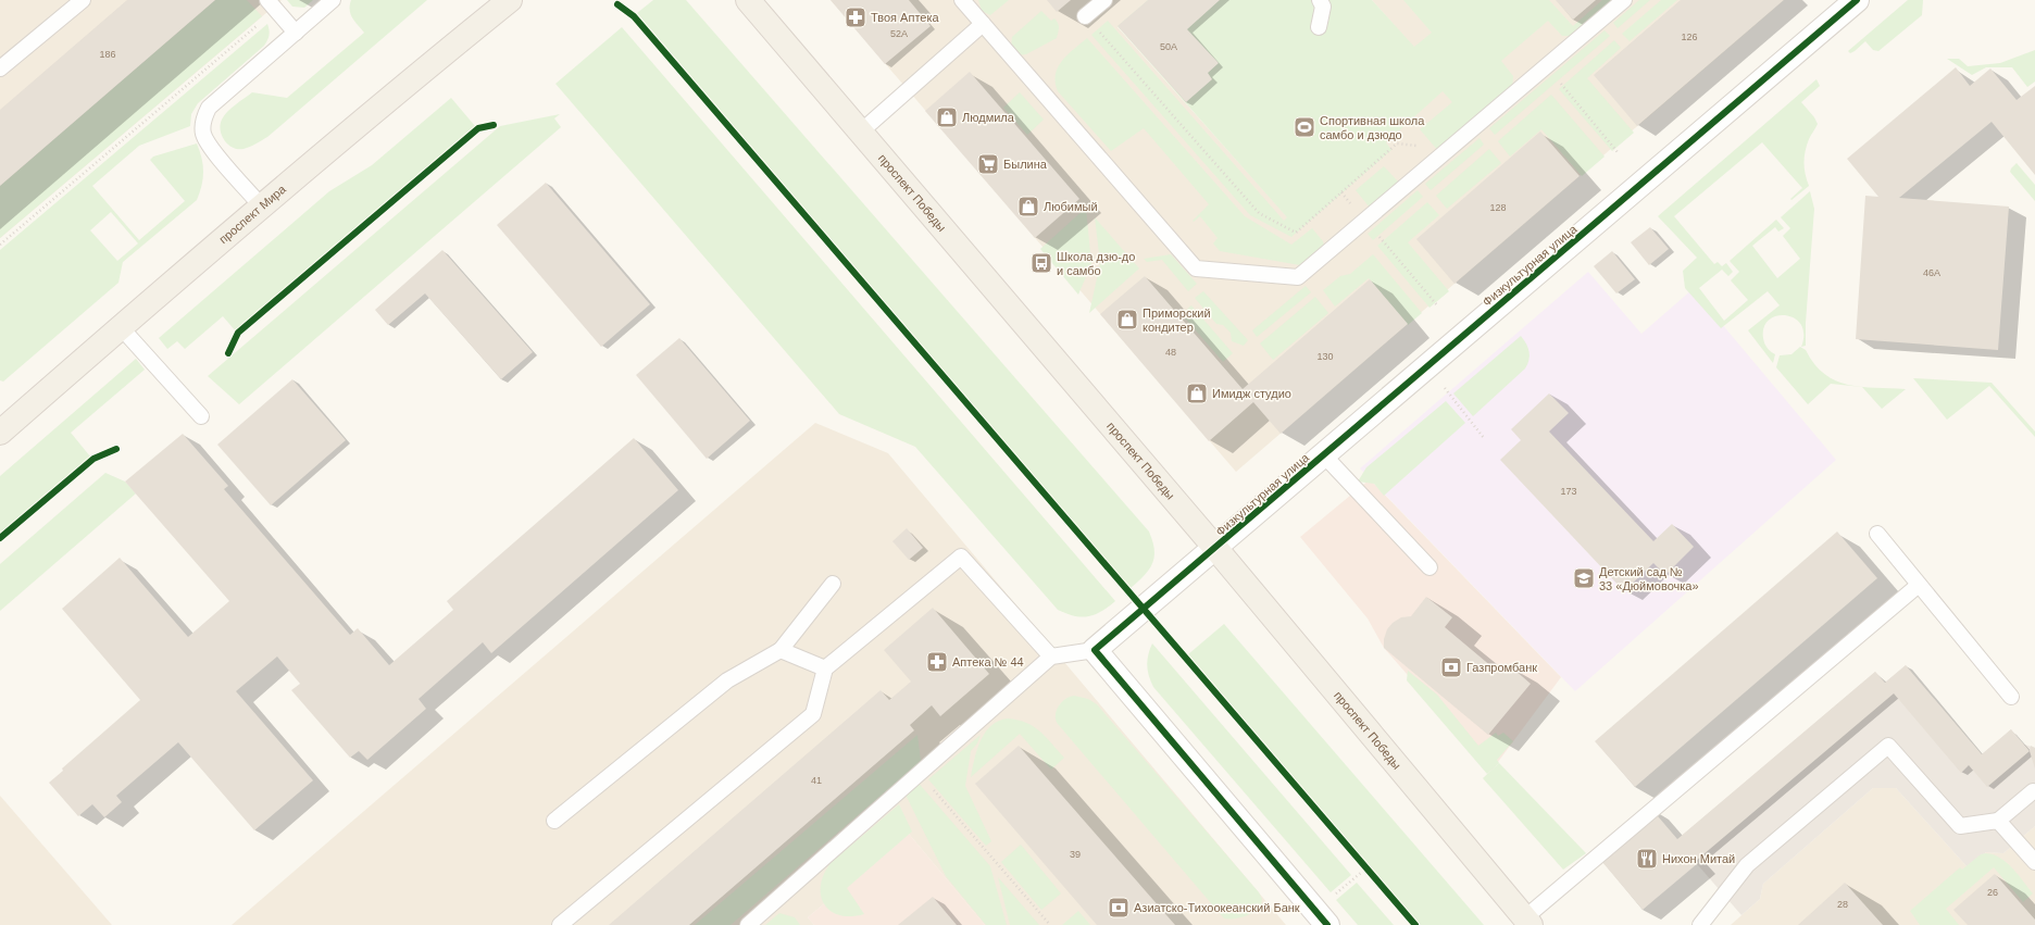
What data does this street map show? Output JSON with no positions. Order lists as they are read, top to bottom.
{
  "streets": {
    "main road": ["проспект Победы", "проспект Мира"],
    "street": ["Физкультурная улица"]
  },
  "crossings": [
    ["проспект Победы", "Физкультурная улица"]
  ],
  "places": {
    "pharmacy": ["Твоя Аптека", "Аптека № 44"],
    "shop": [
      "Людмила",
      "Любимый",
      "Приморский кондитер",
      "Имидж студио"
    ],
    "sports": ["Спортивная школа самбо и дзюдо"],
    "supermarket": ["Былина"],
    "bus stop": ["Школа дзю-до и самбо"],
    "school or university": ["Детский сад № 33 «Дюймовочка»"],
    "bank": ["Газпромбанк", "Азиатско-Тихоокеанский Банк"],
    "restaurant": ["Нихон Митай"]
  },
  "house_numbers": [
    "52А",
    "126",
    "50А",
    "186",
    "128",
    "46А",
    "48",
    "130",
    "173",
    "41",
    "39",
    "26",
    "28"
  ]
}
